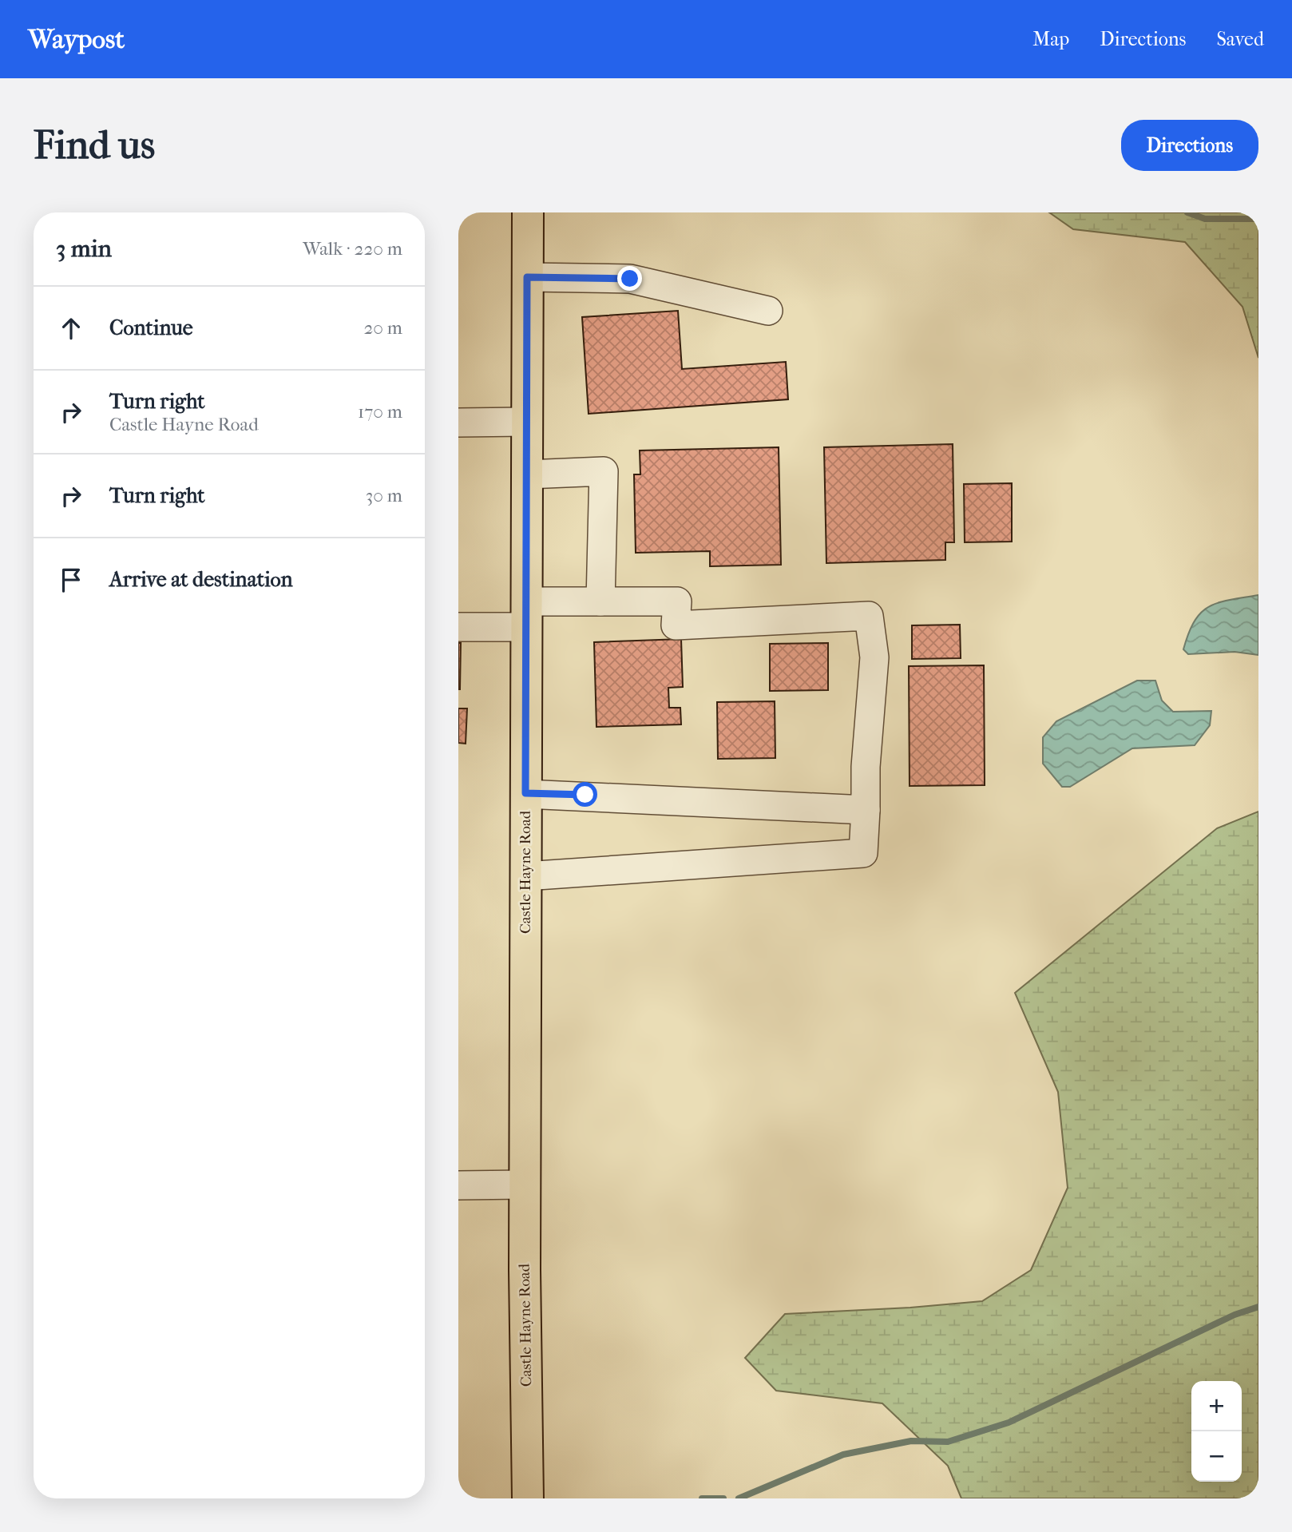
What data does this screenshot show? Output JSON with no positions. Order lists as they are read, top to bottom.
{
  "streets": {
    "main road": ["Castle Hayne Road"]
  },
  "page": {
    "header": "Waypost",
    "nav": ["Map", "Directions", "Saved"],
    "buttons": "Directions",
    "title": "Find us",
    "heading": ["3 min", "Walk · 220 m"],
    "list": [
      ["Continue", "20 m"],
      ["Turn right", "Castle Hayne Road", "170 m"],
      ["Turn right", "30 m"],
      "Arrive at destination"
    ],
    "map_buttons": ["+", "−"]
  }
}
